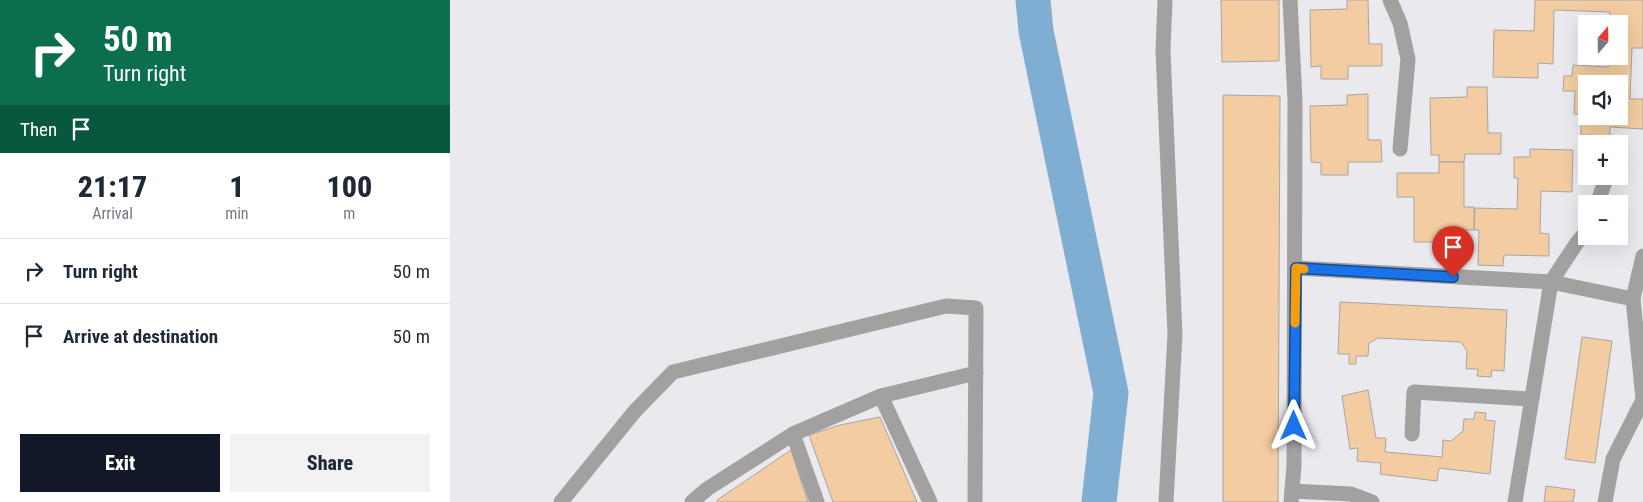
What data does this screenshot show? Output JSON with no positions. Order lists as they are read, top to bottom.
{
  "north": "top",
  "page": {
    "turn": ["50 m", "Turn right"],
    "map_buttons": ["+", "−"],
    "then": "Then",
    "eta": [
      "21:17",
      "Arrival",
      "1",
      "min",
      "100",
      "m"
    ],
    "list": [
      {
        "name": "Turn right",
        "value": "50 m"
      },
      {
        "name": "Arrive at destination",
        "value": "50 m"
      }
    ],
    "buttons": ["Exit", "Share"]
  }
}
